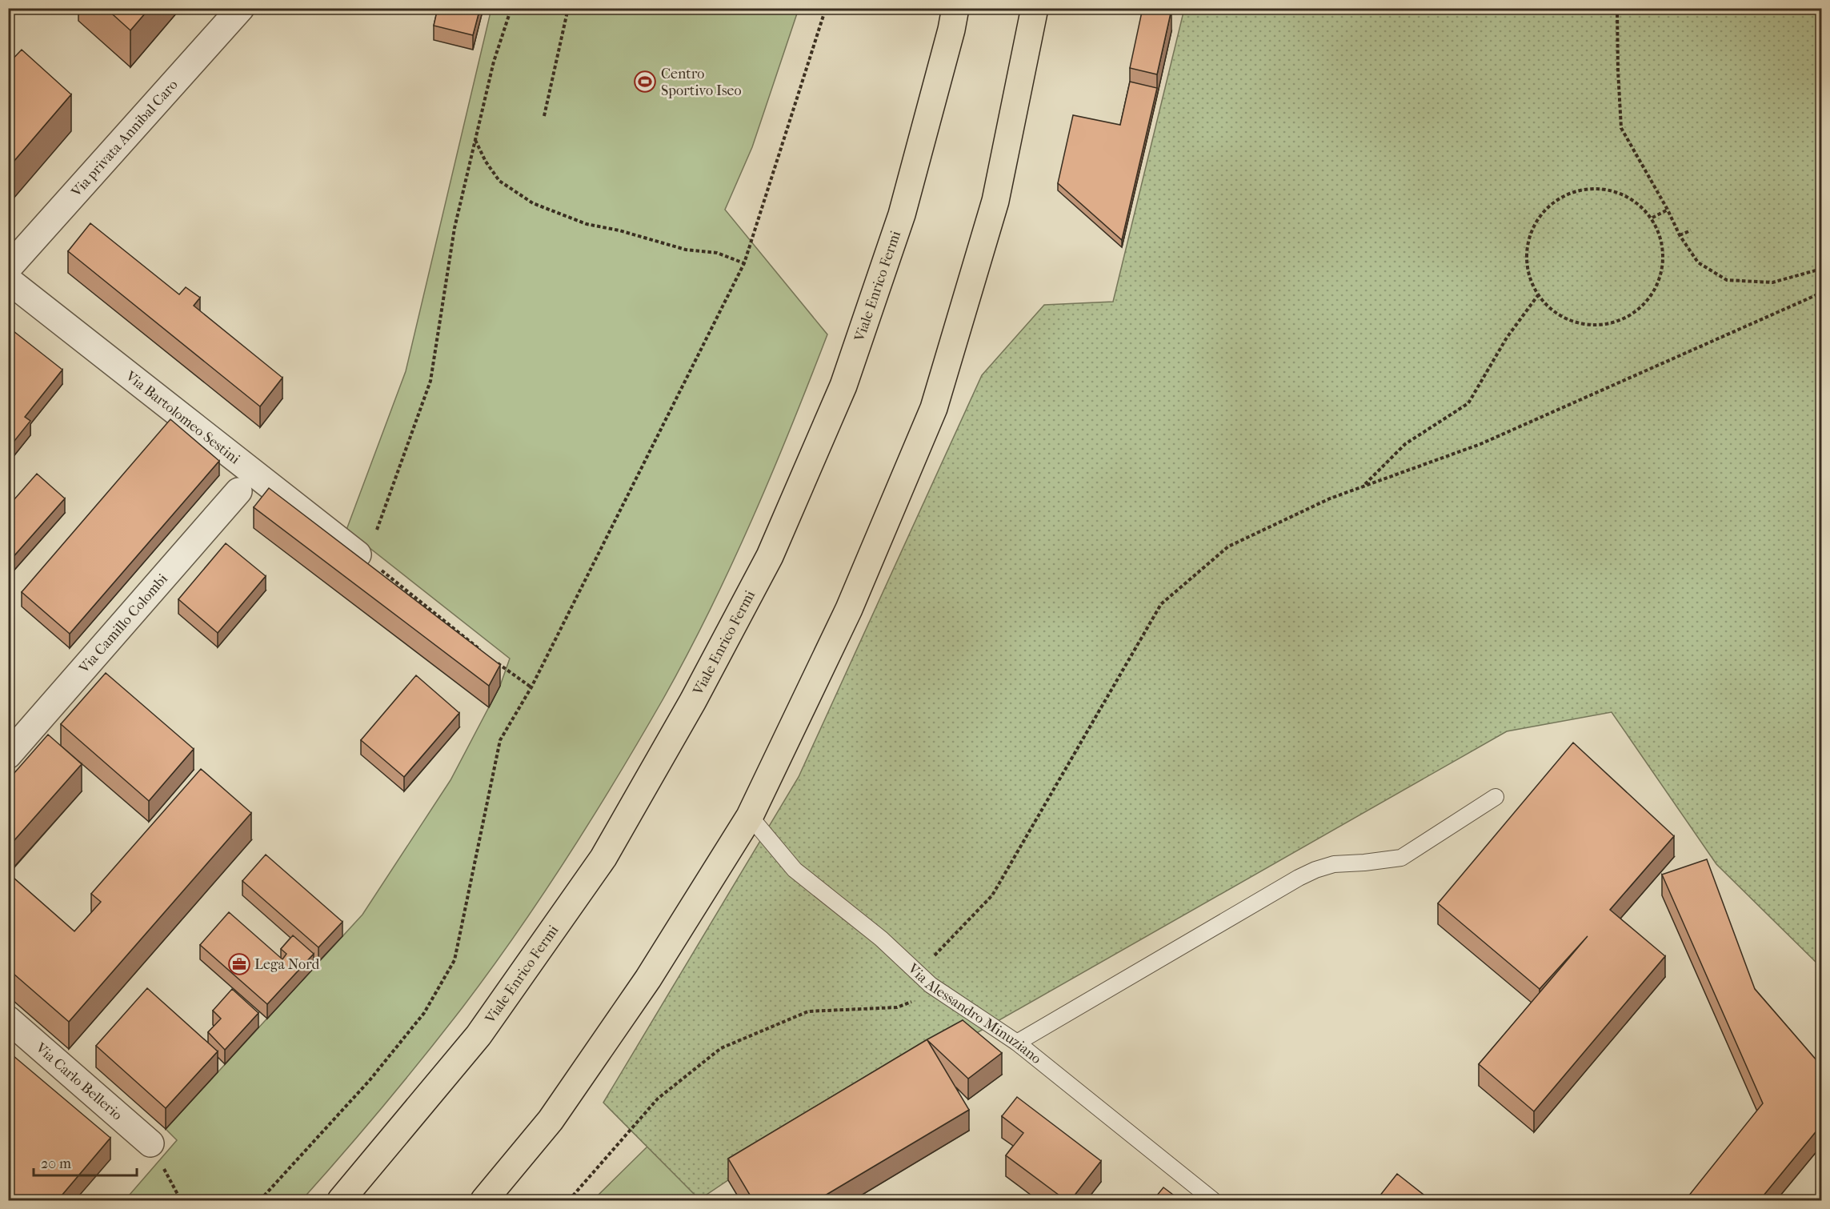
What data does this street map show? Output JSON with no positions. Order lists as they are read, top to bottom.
{
  "streets": {
    "highway": ["Viale Enrico Fermi"],
    "street": [
      "Via privata Annibal Caro",
      "Via Bartolomeo Sestini",
      "Via Camillo Colombi",
      "Via Carlo Bellerio"
    ],
    "lane": ["Via Alessandro Minuziano"]
  },
  "places": {
    "sports": ["Centro Sportivo Iseo"],
    "office": ["Lega Nord"]
  },
  "scale_bar": "20 m"
}
